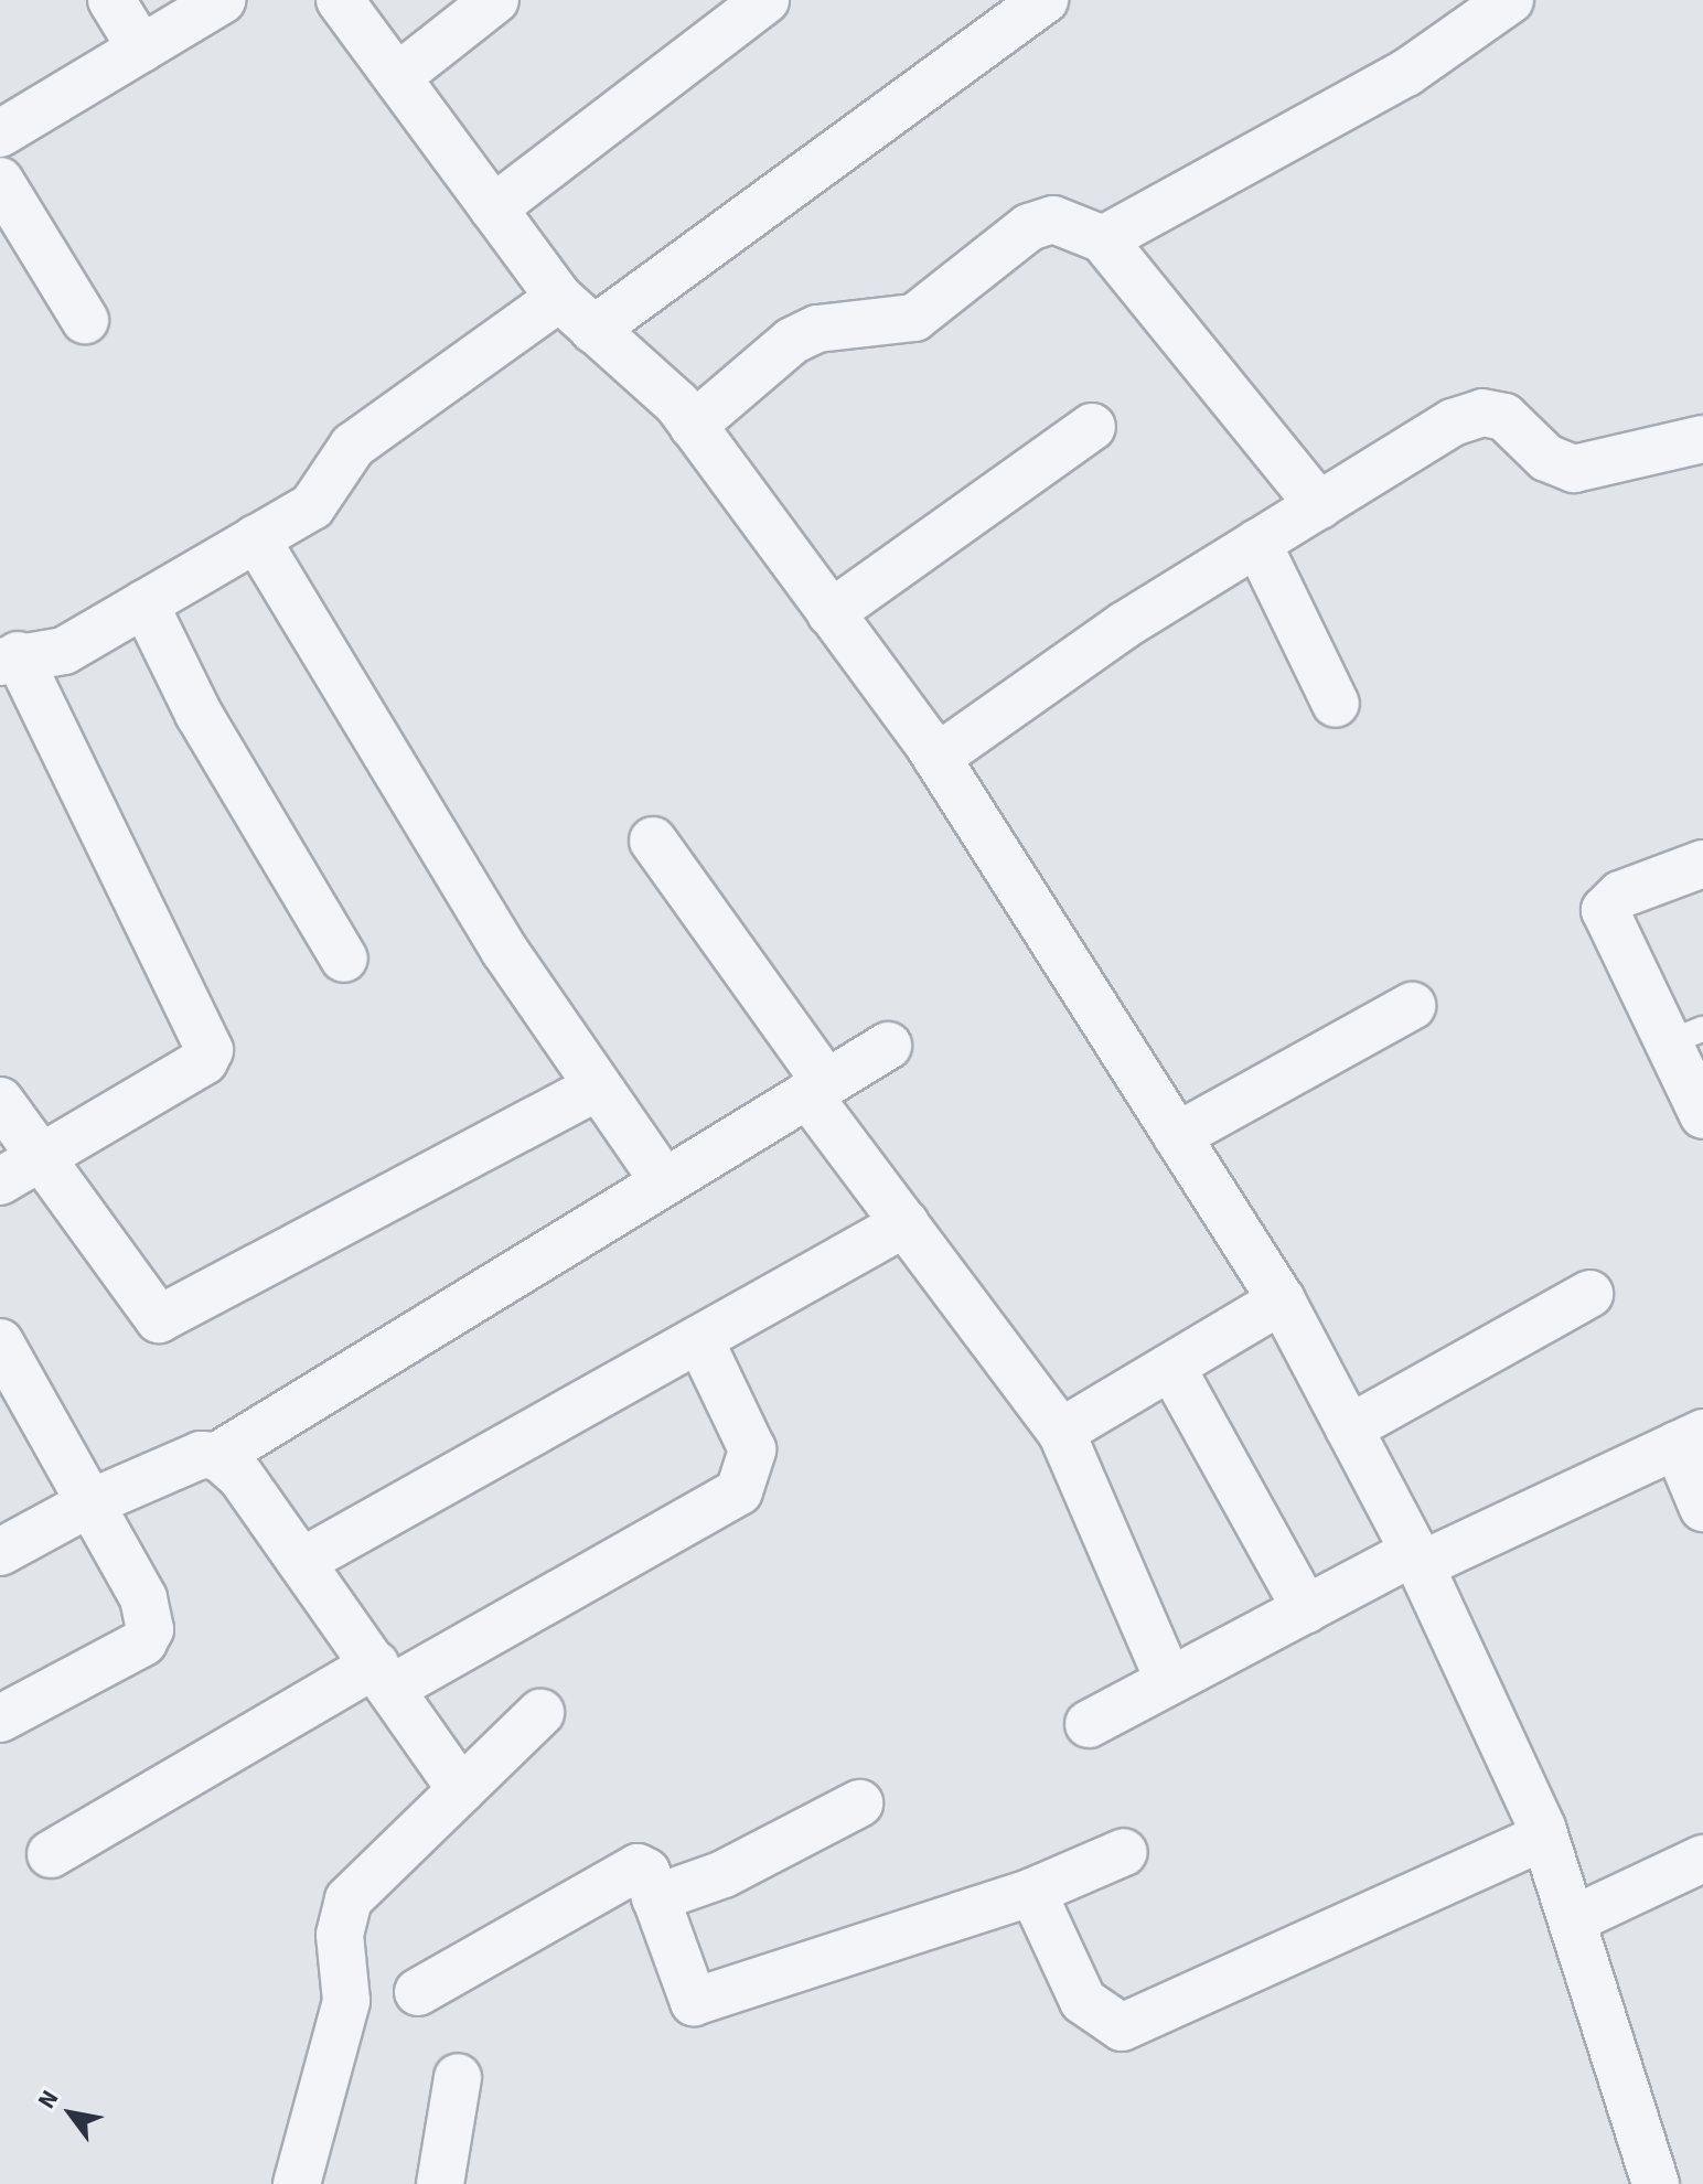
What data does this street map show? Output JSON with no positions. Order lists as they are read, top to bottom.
{
  "north": "top left"
}
